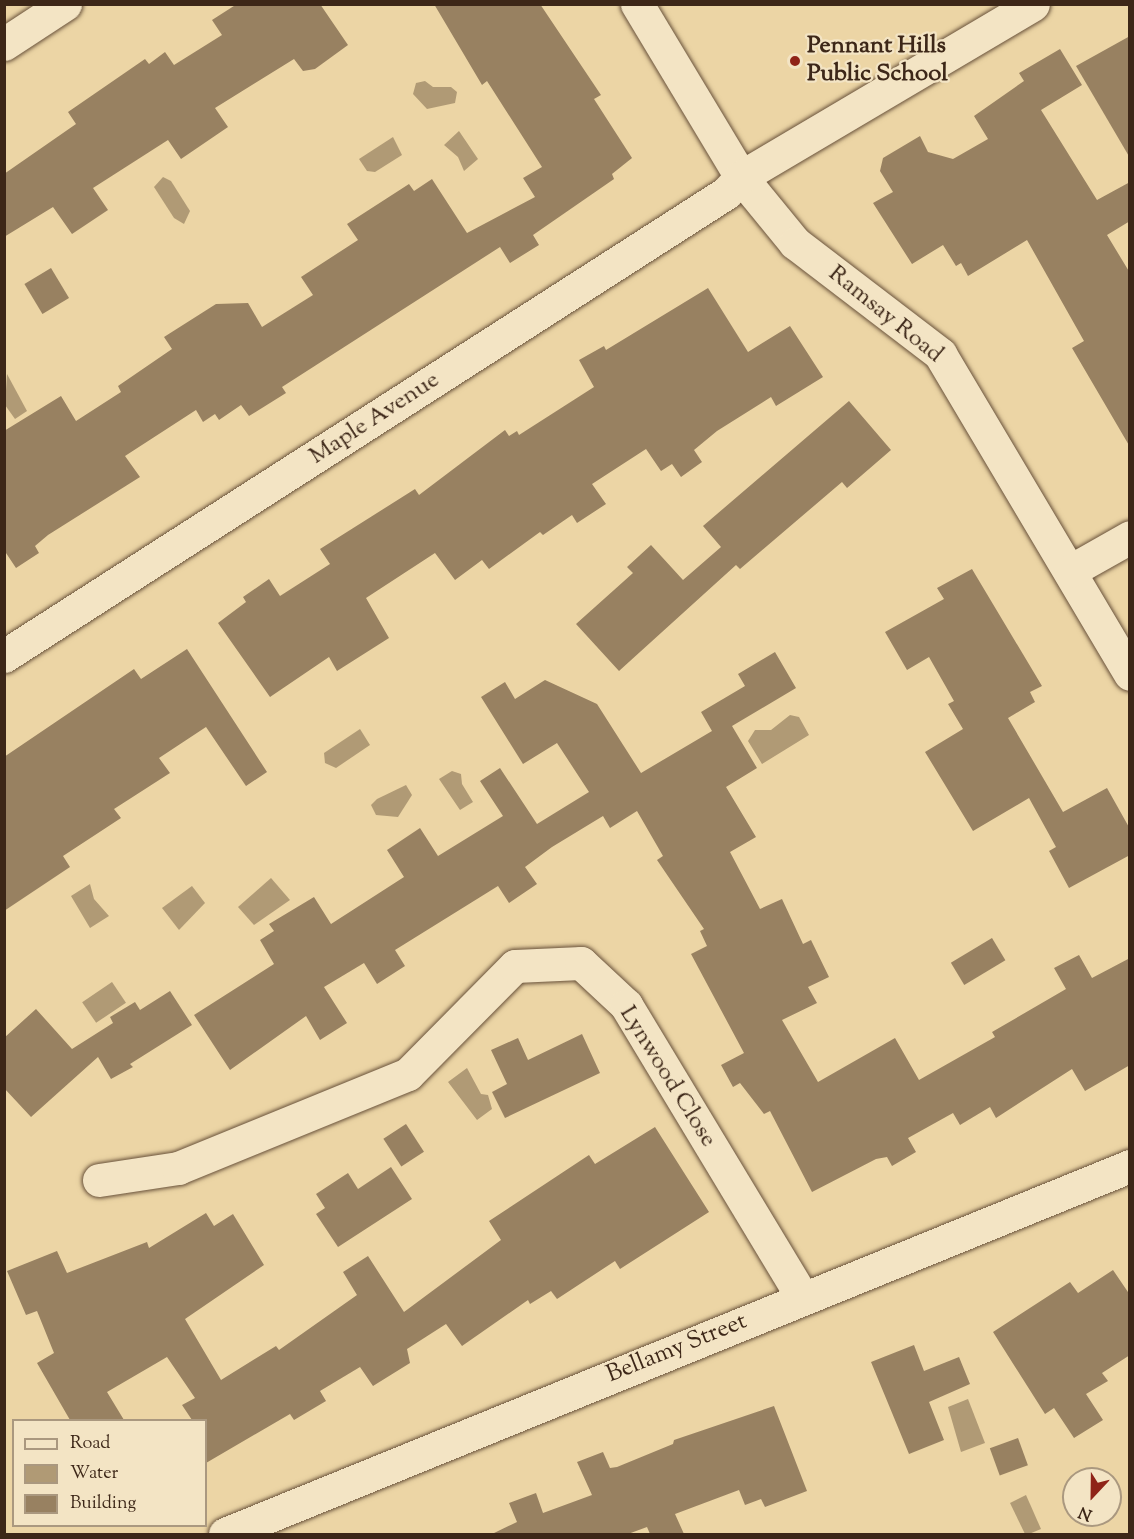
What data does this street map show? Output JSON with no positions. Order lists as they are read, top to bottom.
{
  "streets": {
    "street": [
      "Ramsay Road",
      "Maple Avenue",
      "Lynwood Close",
      "Bellamy Street"
    ]
  },
  "crossings": [
    ["Ramsay Road", "Maple Avenue"],
    ["Lynwood Close", "Bellamy Street"]
  ],
  "places": ["Pennant Hills Public School"],
  "legend": ["Road", "Water", "Building"],
  "north": "bottom"
}
